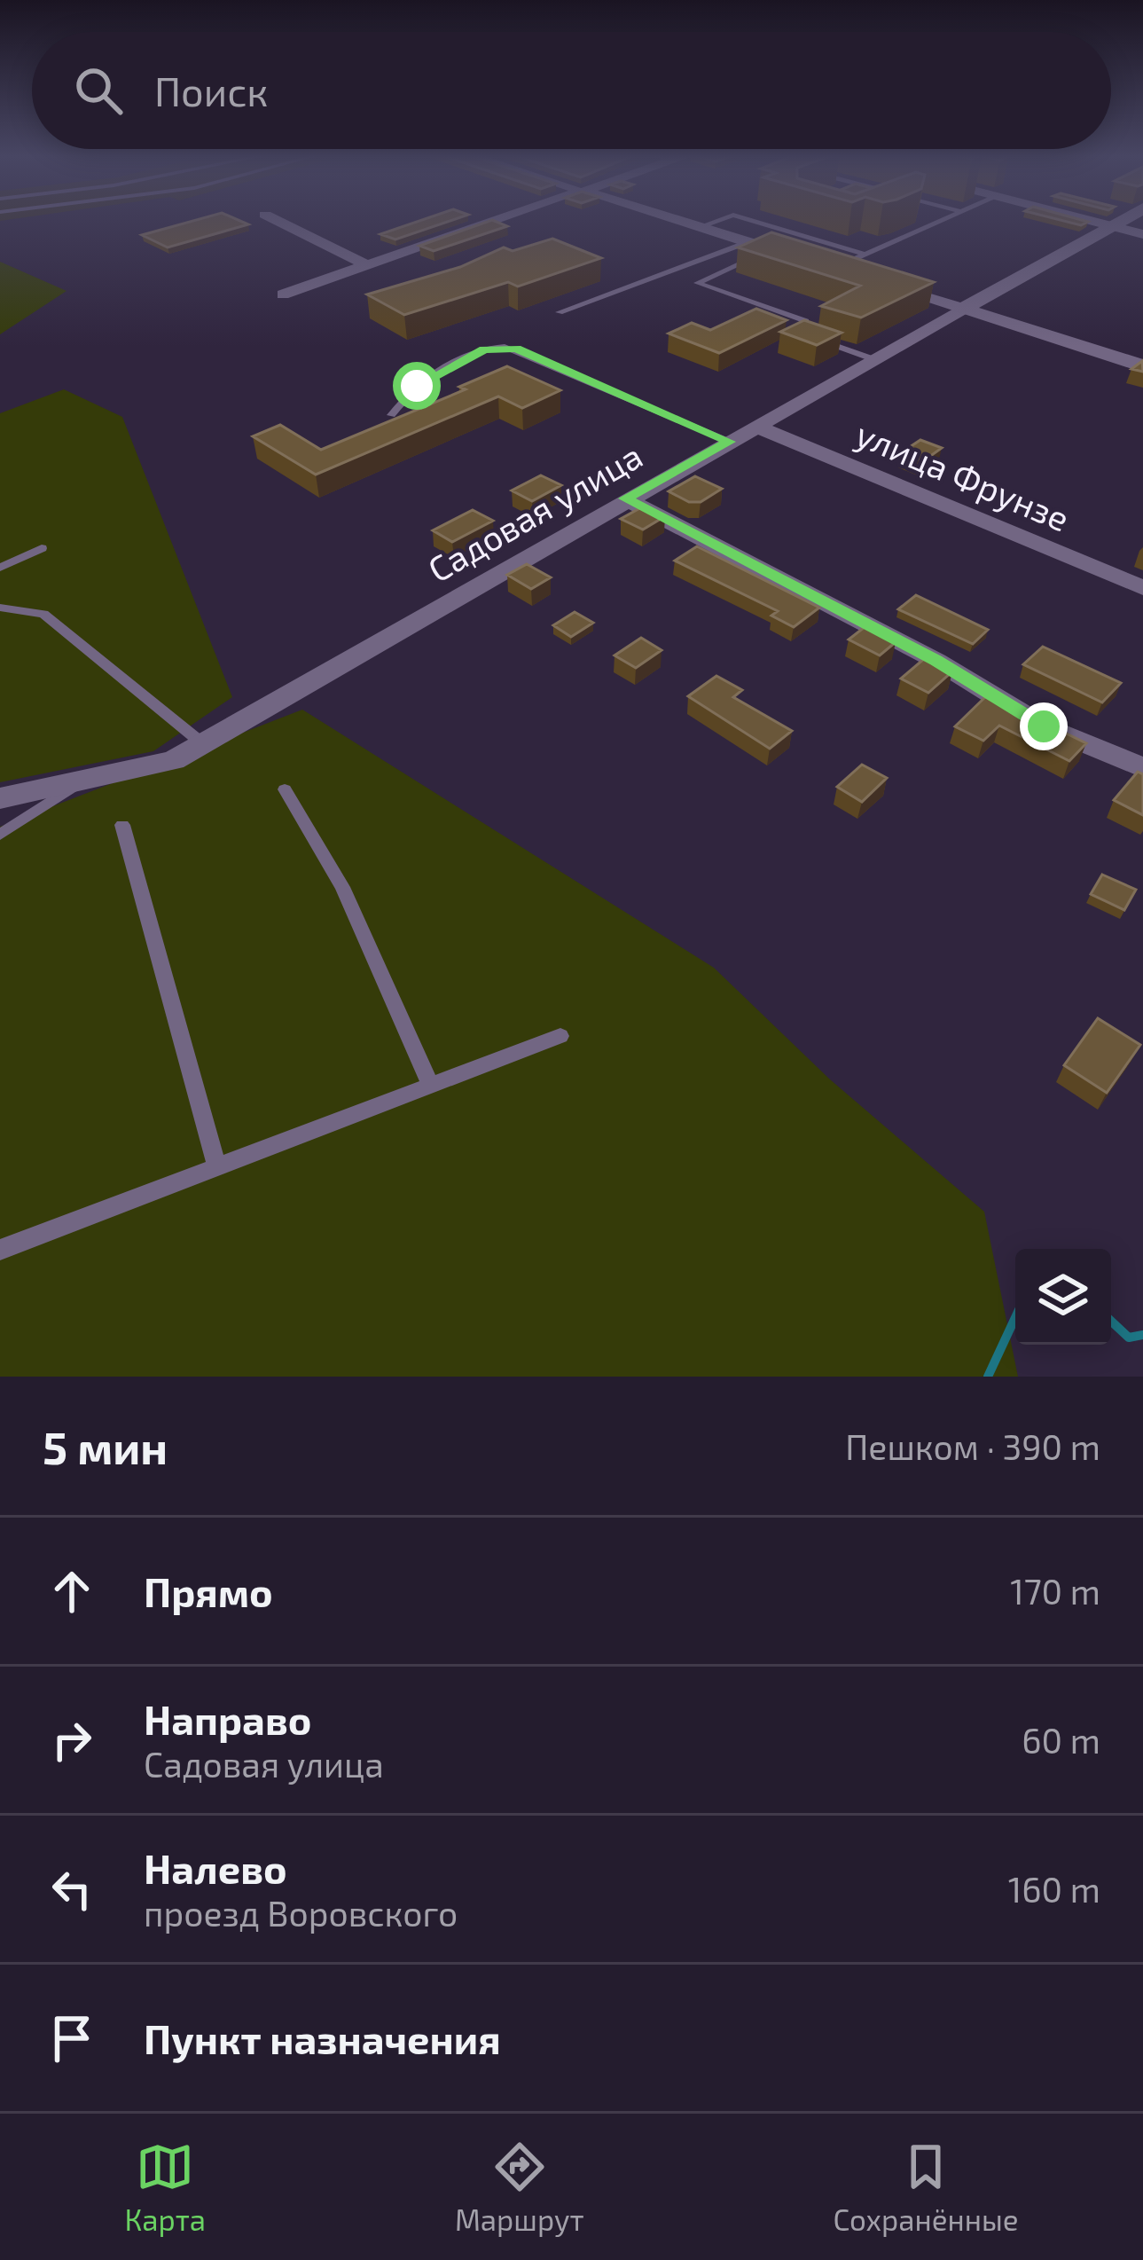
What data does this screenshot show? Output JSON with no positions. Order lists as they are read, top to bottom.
{
  "streets": {
    "street": ["улица Фрунзе", "Садовая улица"]
  },
  "crossings": [
    ["улица Фрунзе", "Садовая улица"]
  ],
  "page": {
    "search": "Поиск",
    "heading": ["5 мин", "Пешком · 390 m"],
    "list": [
      ["Прямо", "170 m"],
      ["Направо", "Садовая улица", "60 m"],
      ["Налево", "проезд Воровского", "160 m"],
      "Пункт назначения"
    ],
    "nav": ["Карта", "Маршрут", "Сохранённые"]
  }
}
